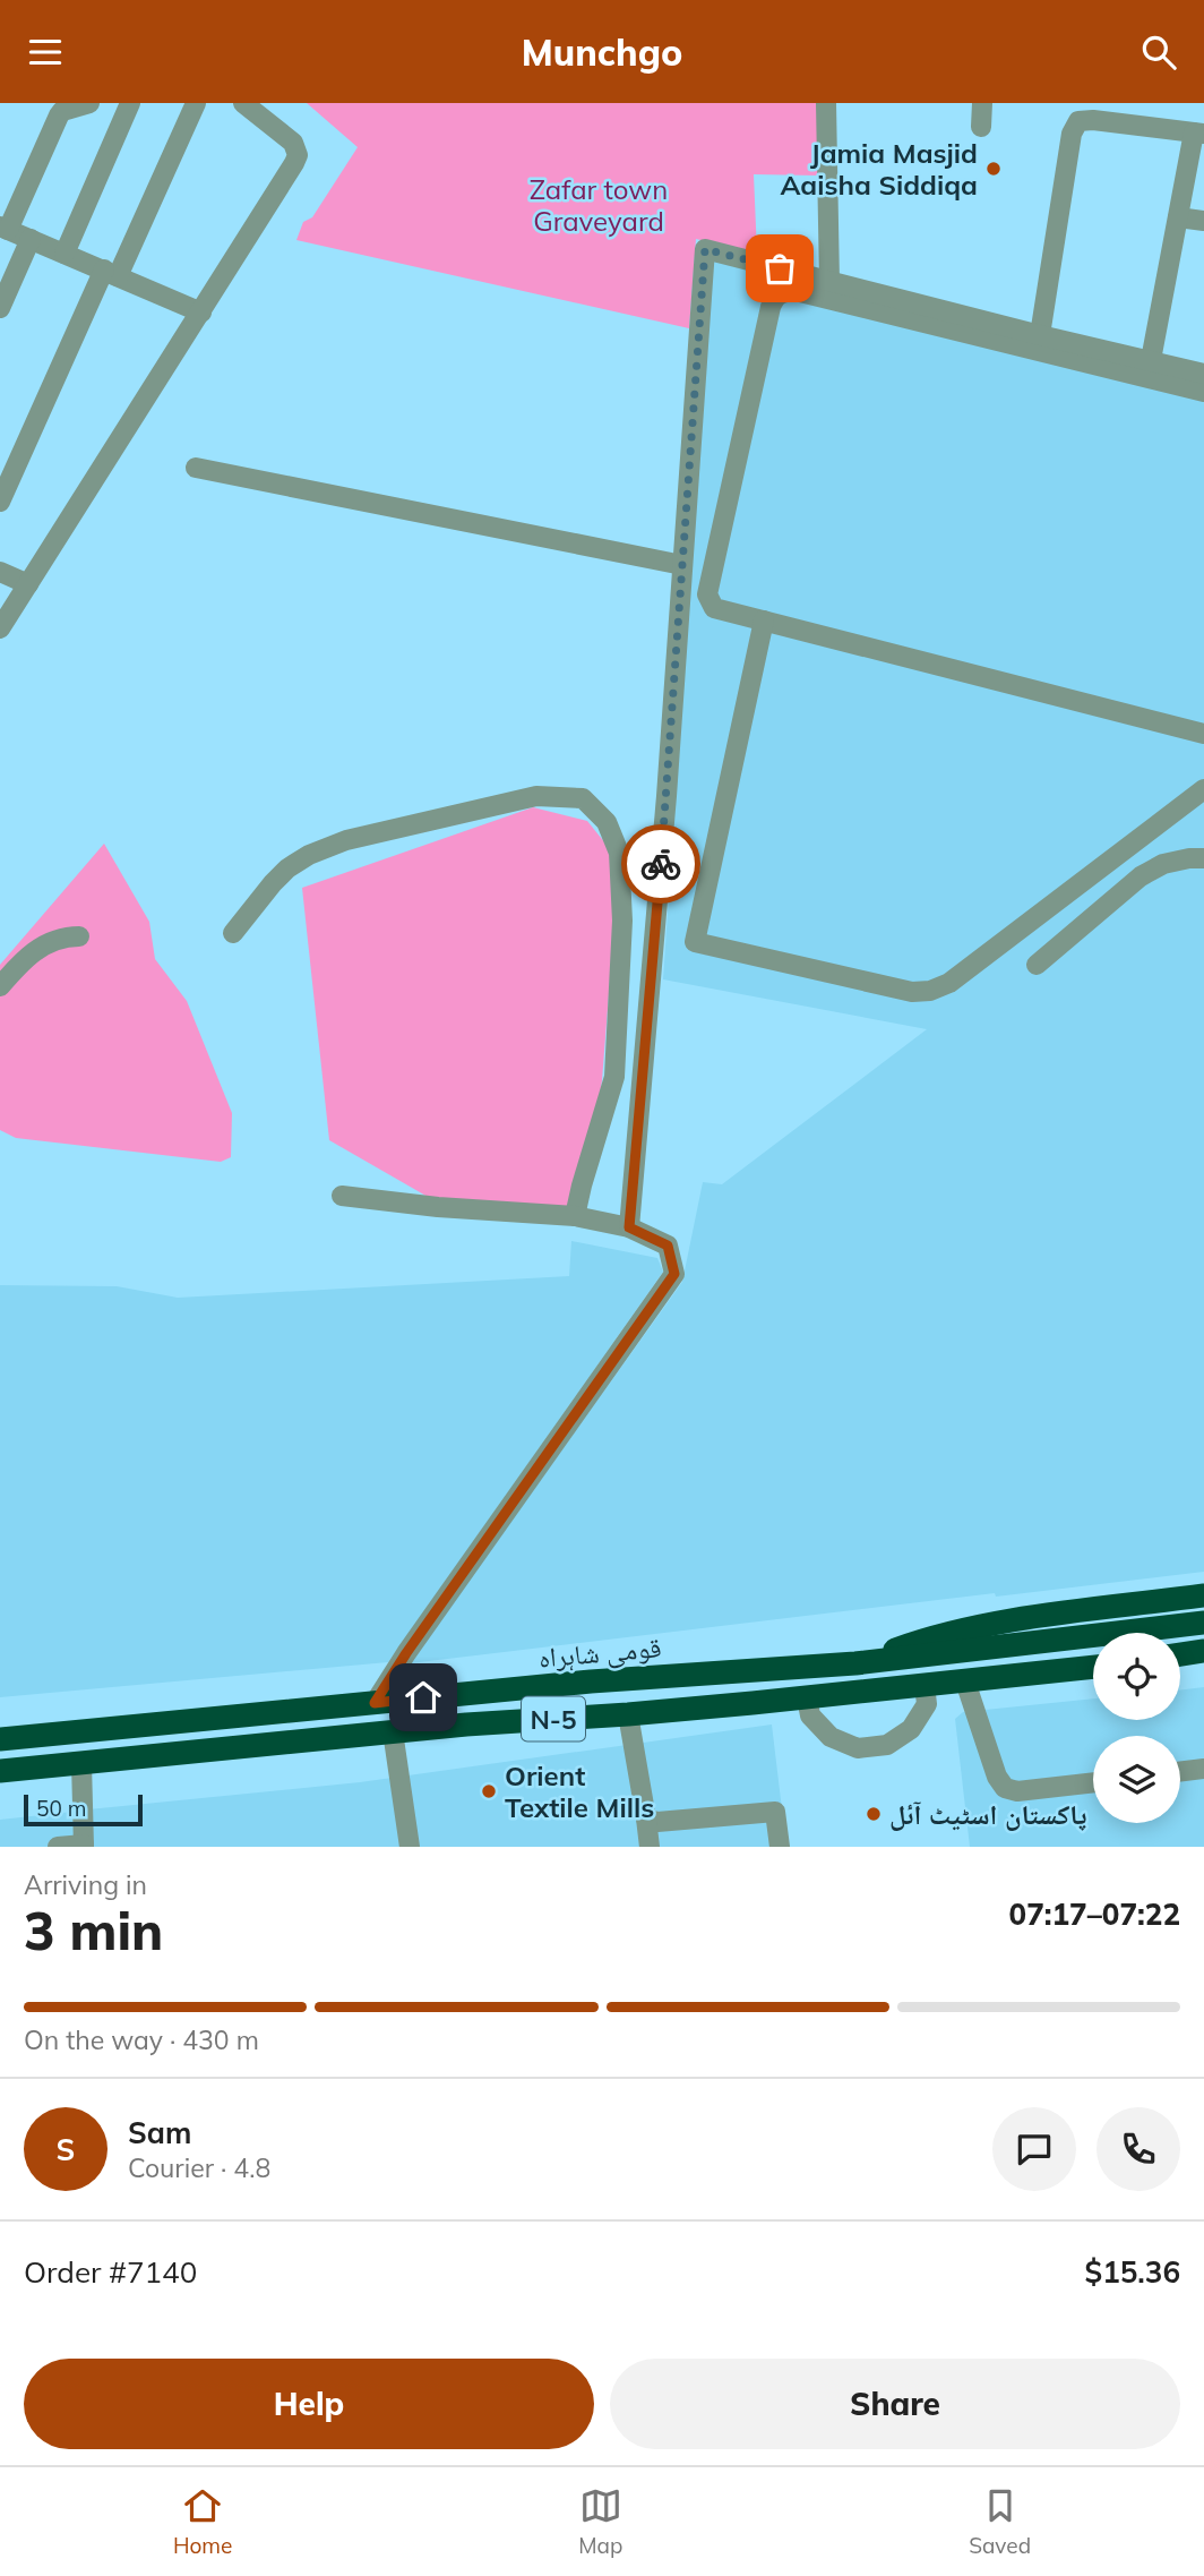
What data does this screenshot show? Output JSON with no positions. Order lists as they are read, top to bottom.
{
  "streets": {
    "highway": ["قومی شاہراہ", "N-5"]
  },
  "parks": ["Zafar town Graveyard"],
  "places": ["Jamia Masjid Aaisha Siddiqa", "Orient Textile Mills", "پاکستان اسٹیٹ آئل"],
  "scale_bar": "50 m",
  "page": {
    "header": "Munchgo",
    "scale": "50 m",
    "heading": ["3 min", "Arriving in", "07:17–07:22"],
    "panel": [
      "Sam",
      "Courier · 4.8",
      "Order #7140",
      "$15.36"
    ],
    "bar": "On the way · 430 m",
    "round": "S",
    "buttons": ["Help", "Share"],
    "tabs": ["Home", "Map", "Saved"]
  }
}
